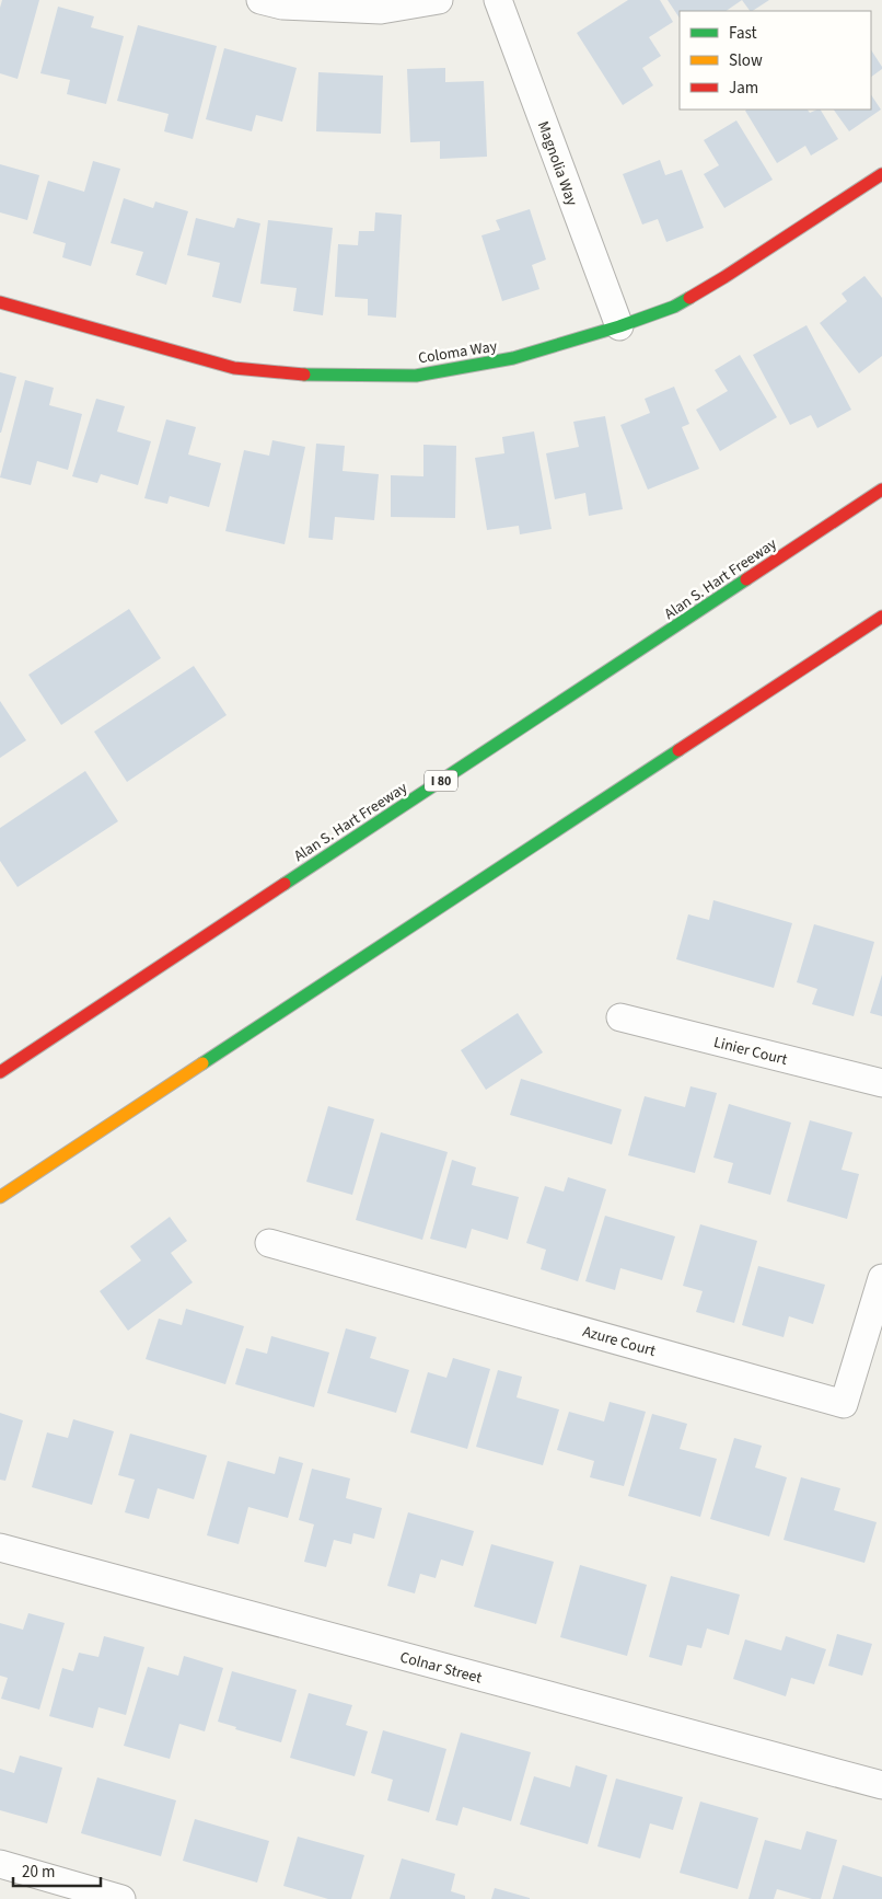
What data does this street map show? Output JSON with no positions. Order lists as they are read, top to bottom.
{
  "streets": {
    "main road": ["Coloma Way", "Alan S. Hart Freeway", "I 80"],
    "street": [
      "Magnolia Way",
      "Linier Court",
      "Azure Court",
      "Colnar Street"
    ]
  },
  "crossings": [
    ["Magnolia Way", "Coloma Way"]
  ],
  "legend": ["Fast", "Slow", "Jam"],
  "scale_bar": "20 m"
}
